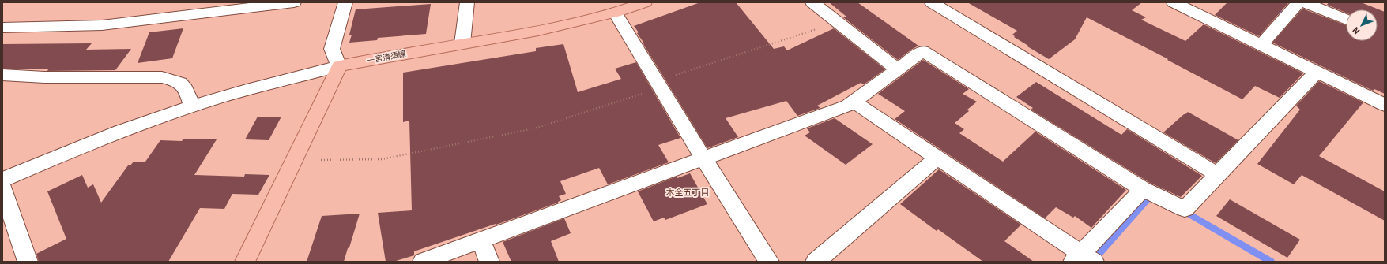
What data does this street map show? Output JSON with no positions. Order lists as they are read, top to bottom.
{
  "streets": {
    "main road": ["一宮清須線"]
  },
  "districts": ["木全五丁目"],
  "north": "bottom left"
}
